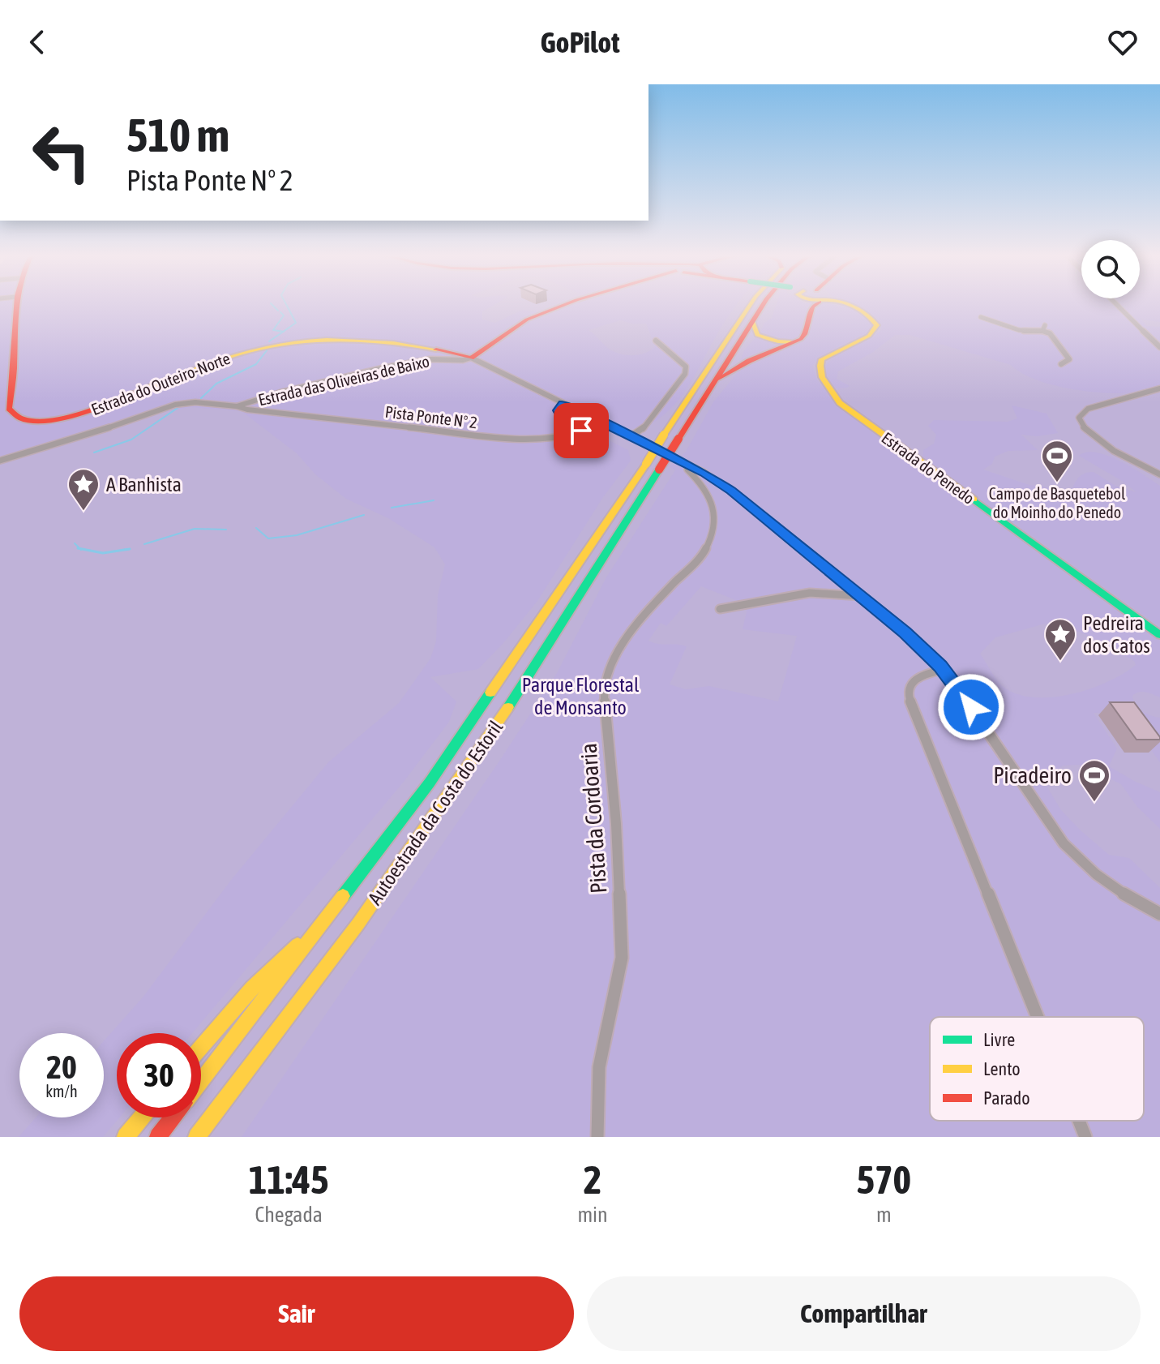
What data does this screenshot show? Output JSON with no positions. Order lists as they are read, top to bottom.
{
  "streets": {
    "main road": ["Estrada do Outeiro-Norte", "Estrada do Penedo", "Autoestrada da Costa do Estoril"],
    "street": ["Estrada das Oliveiras de Baixo", "Pista Ponte Nº 2", "Pista da Cordoaria"]
  },
  "crossings": [
    ["Estrada das Oliveiras de Baixo", "Estrada do Outeiro-Norte"],
    ["Estrada das Oliveiras de Baixo", "Pista Ponte Nº 2"]
  ],
  "parks": ["Parque Florestal de Monsanto"],
  "places": {
    "sports": ["Campo de Basquetebol do Moinho do Penedo", "Picadeiro"],
    "place": ["A Banhista", "Pedreira dos Catos"]
  },
  "legend": ["Livre", "Lento", "Parado"],
  "page": {
    "header": "GoPilot",
    "turn": ["510 m", "Pista Ponte Nº 2"],
    "speed": "20 km/h",
    "limit": "30",
    "eta": [
      "11:45",
      "Chegada",
      "2",
      "min",
      "570",
      "m"
    ],
    "buttons": ["Sair", "Compartilhar"]
  }
}
